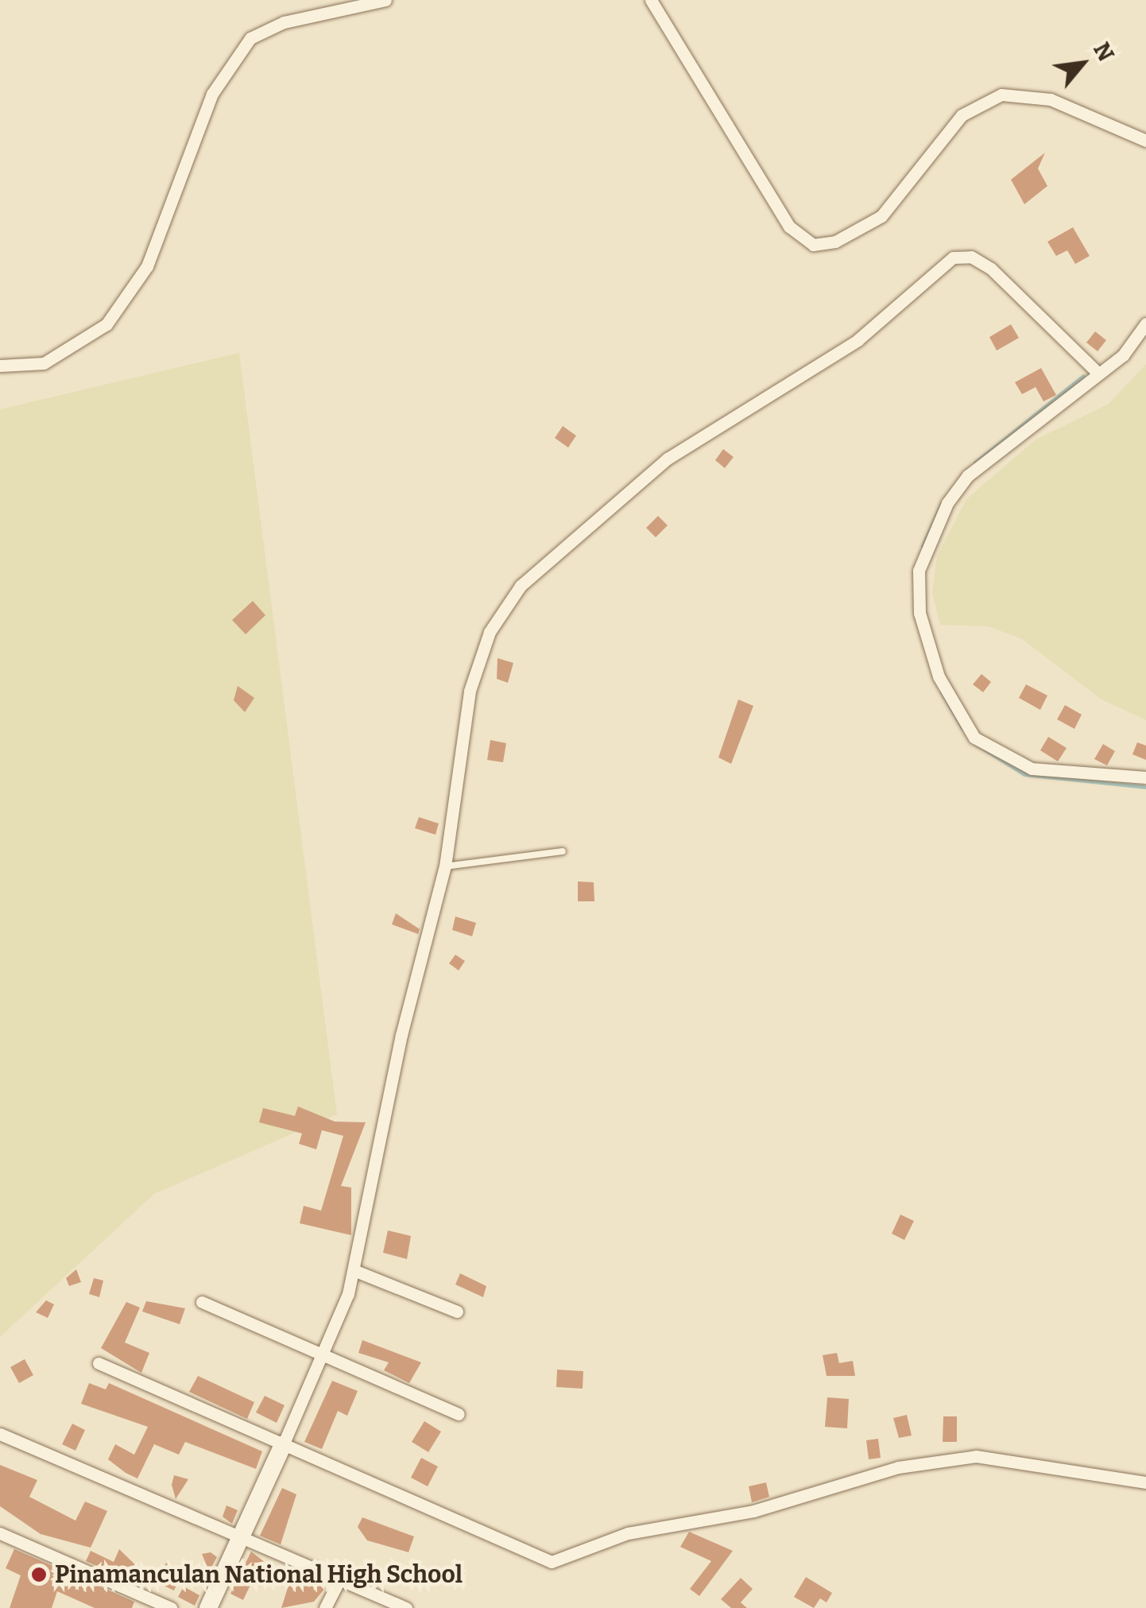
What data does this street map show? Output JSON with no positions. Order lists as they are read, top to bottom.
{
  "places": ["Pinamanculan National High School"],
  "north": "top right"
}
